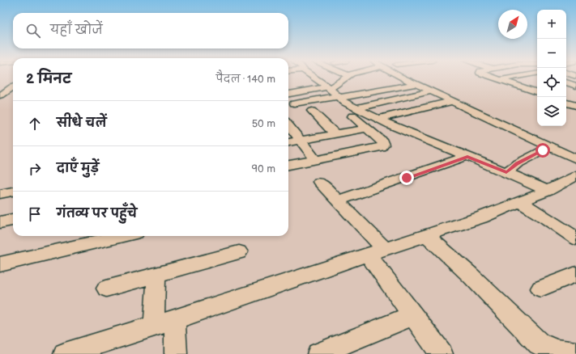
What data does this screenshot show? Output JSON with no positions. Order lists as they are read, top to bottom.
{
  "north": "top right",
  "page": {
    "map_buttons": ["+", "−"],
    "search": "यहाँ खोजें",
    "heading": ["2 मिनट", "पैदल · 140 m"],
    "list": [
      ["सीधे चलें", "50 m"],
      ["दाएँ मुड़ें", "90 m"],
      "गंतव्य पर पहुँचे"
    ]
  }
}
